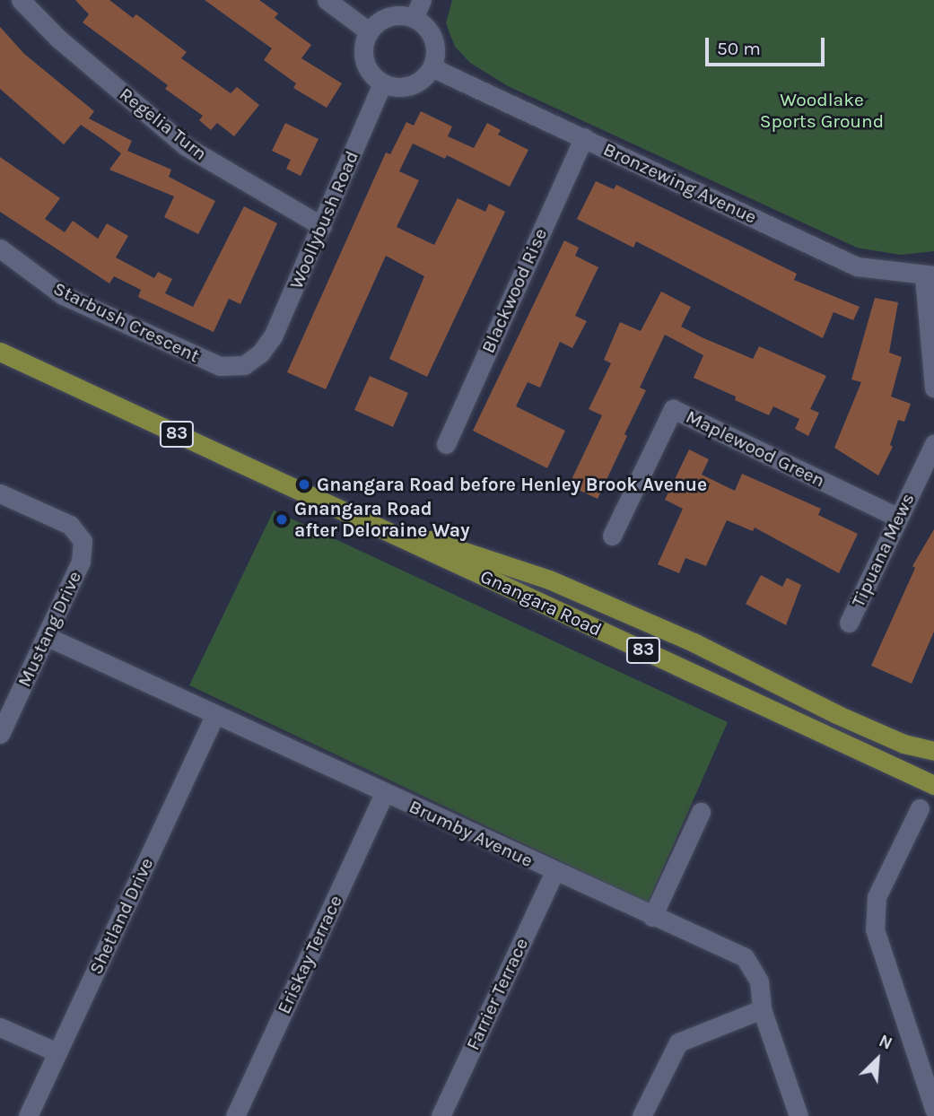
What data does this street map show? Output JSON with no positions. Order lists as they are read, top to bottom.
{
  "streets": {
    "main road": ["83", "Gnangara Road"],
    "street": [
      "Regelia Turn",
      "Bronzewing Avenue",
      "Woollybush Road",
      "Blackwood Rise",
      "Starbush Crescent",
      "Maplewood Green",
      "Tipuana Mews",
      "Mustang Drive",
      "Brumby Avenue",
      "Shetland Drive",
      "Eriskay Terrace",
      "Farrier Terrace"
    ]
  },
  "crossings": [
    ["Regelia Turn", "Woollybush Road"],
    ["Bronzewing Avenue", "Woollybush Road"],
    ["Bronzewing Avenue", "Blackwood Rise"],
    ["Woollybush Road", "Starbush Crescent"],
    ["Maplewood Green", "Tipuana Mews"],
    ["Mustang Drive", "Brumby Avenue"],
    ["Brumby Avenue", "Shetland Drive"],
    ["Brumby Avenue", "Eriskay Terrace"],
    ["Brumby Avenue", "Farrier Terrace"]
  ],
  "parks": ["Woodlake Sports Ground"],
  "places": ["Gnangara Road before Henley Brook Avenue", "Gnangara Road after Deloraine Way"],
  "scale_bar": "50 m",
  "north": "top right"
}
